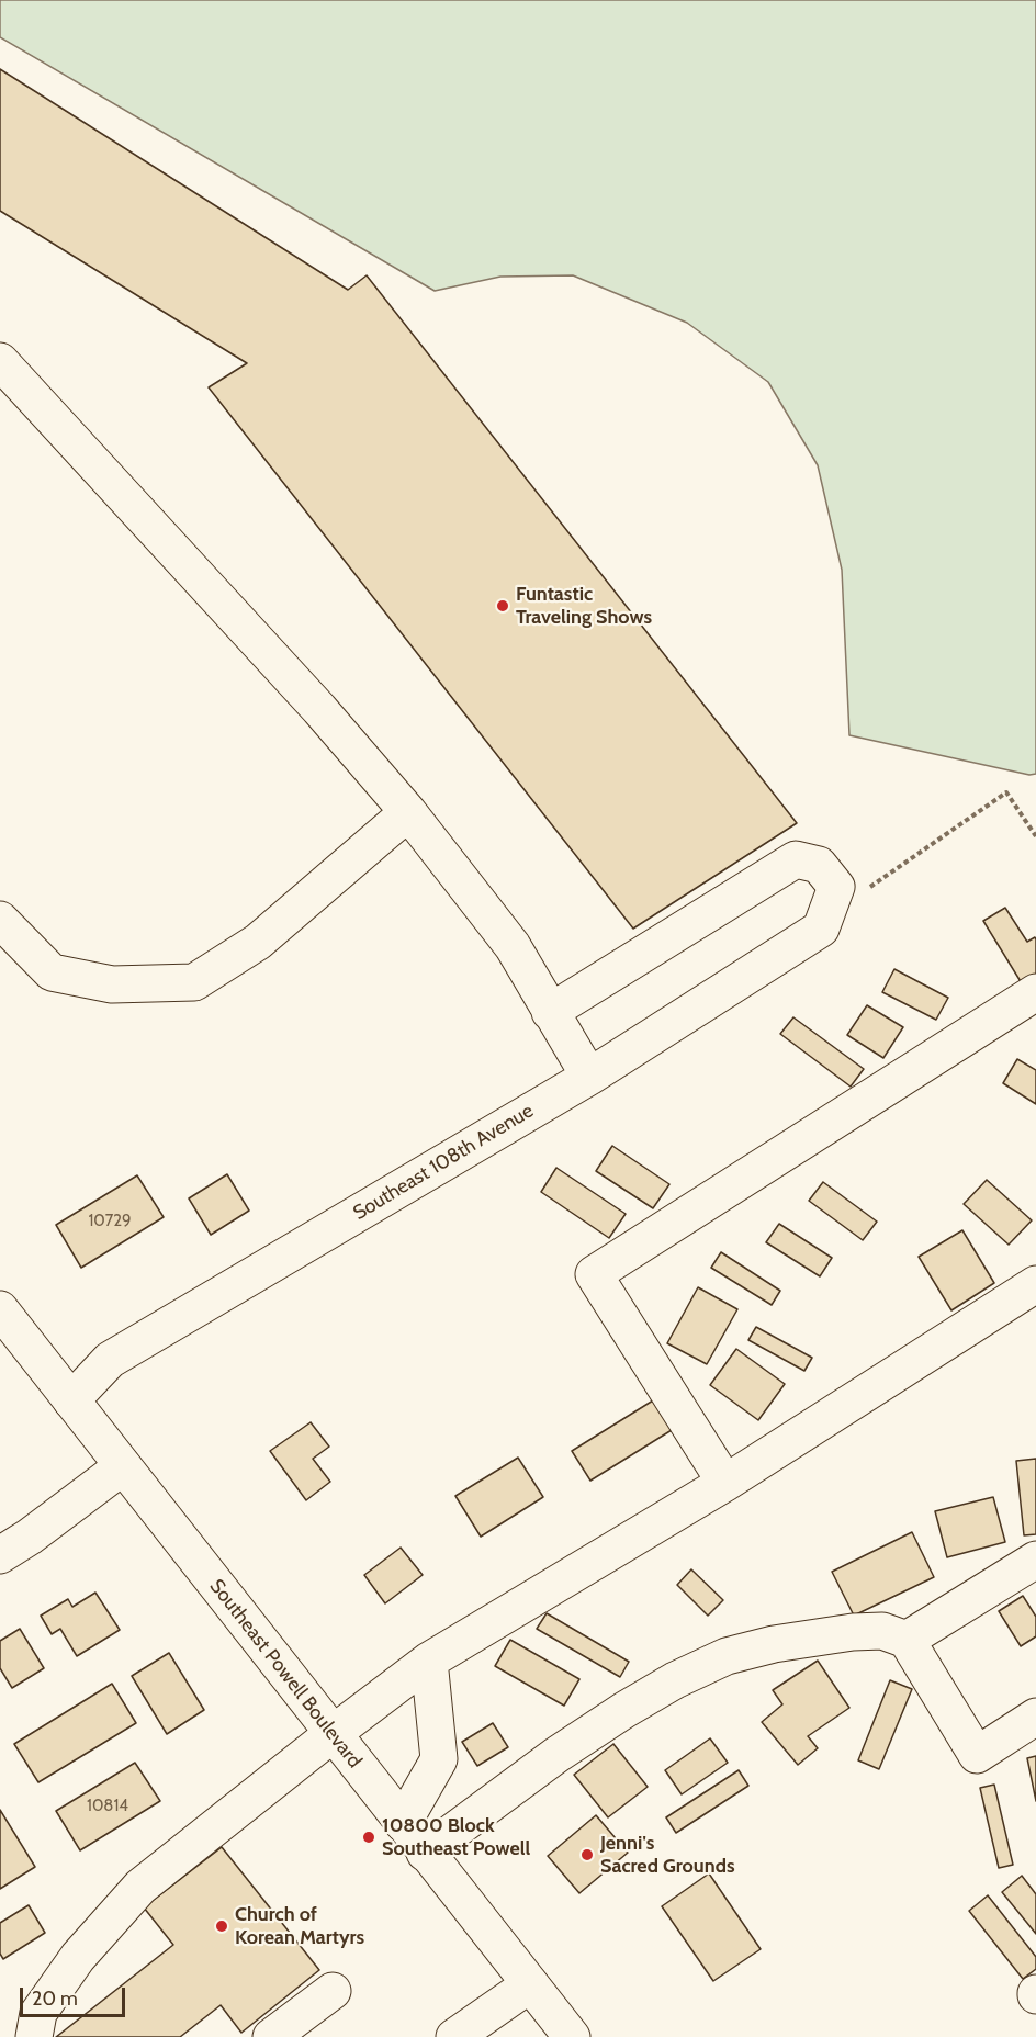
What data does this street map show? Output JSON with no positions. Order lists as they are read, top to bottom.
{
  "streets": {
    "street": ["Southeast 108th Avenue", "Southeast Powell Boulevard"]
  },
  "crossings": [
    ["Southeast 108th Avenue", "Southeast Powell Boulevard"]
  ],
  "places": [
    "Funtastic Traveling Shows",
    "10800 Block Southeast Powell",
    "Jenni's Sacred Grounds",
    "Church of Korean Martyrs"
  ],
  "house_numbers": ["10729", "10814"],
  "scale_bar": "20 m"
}
